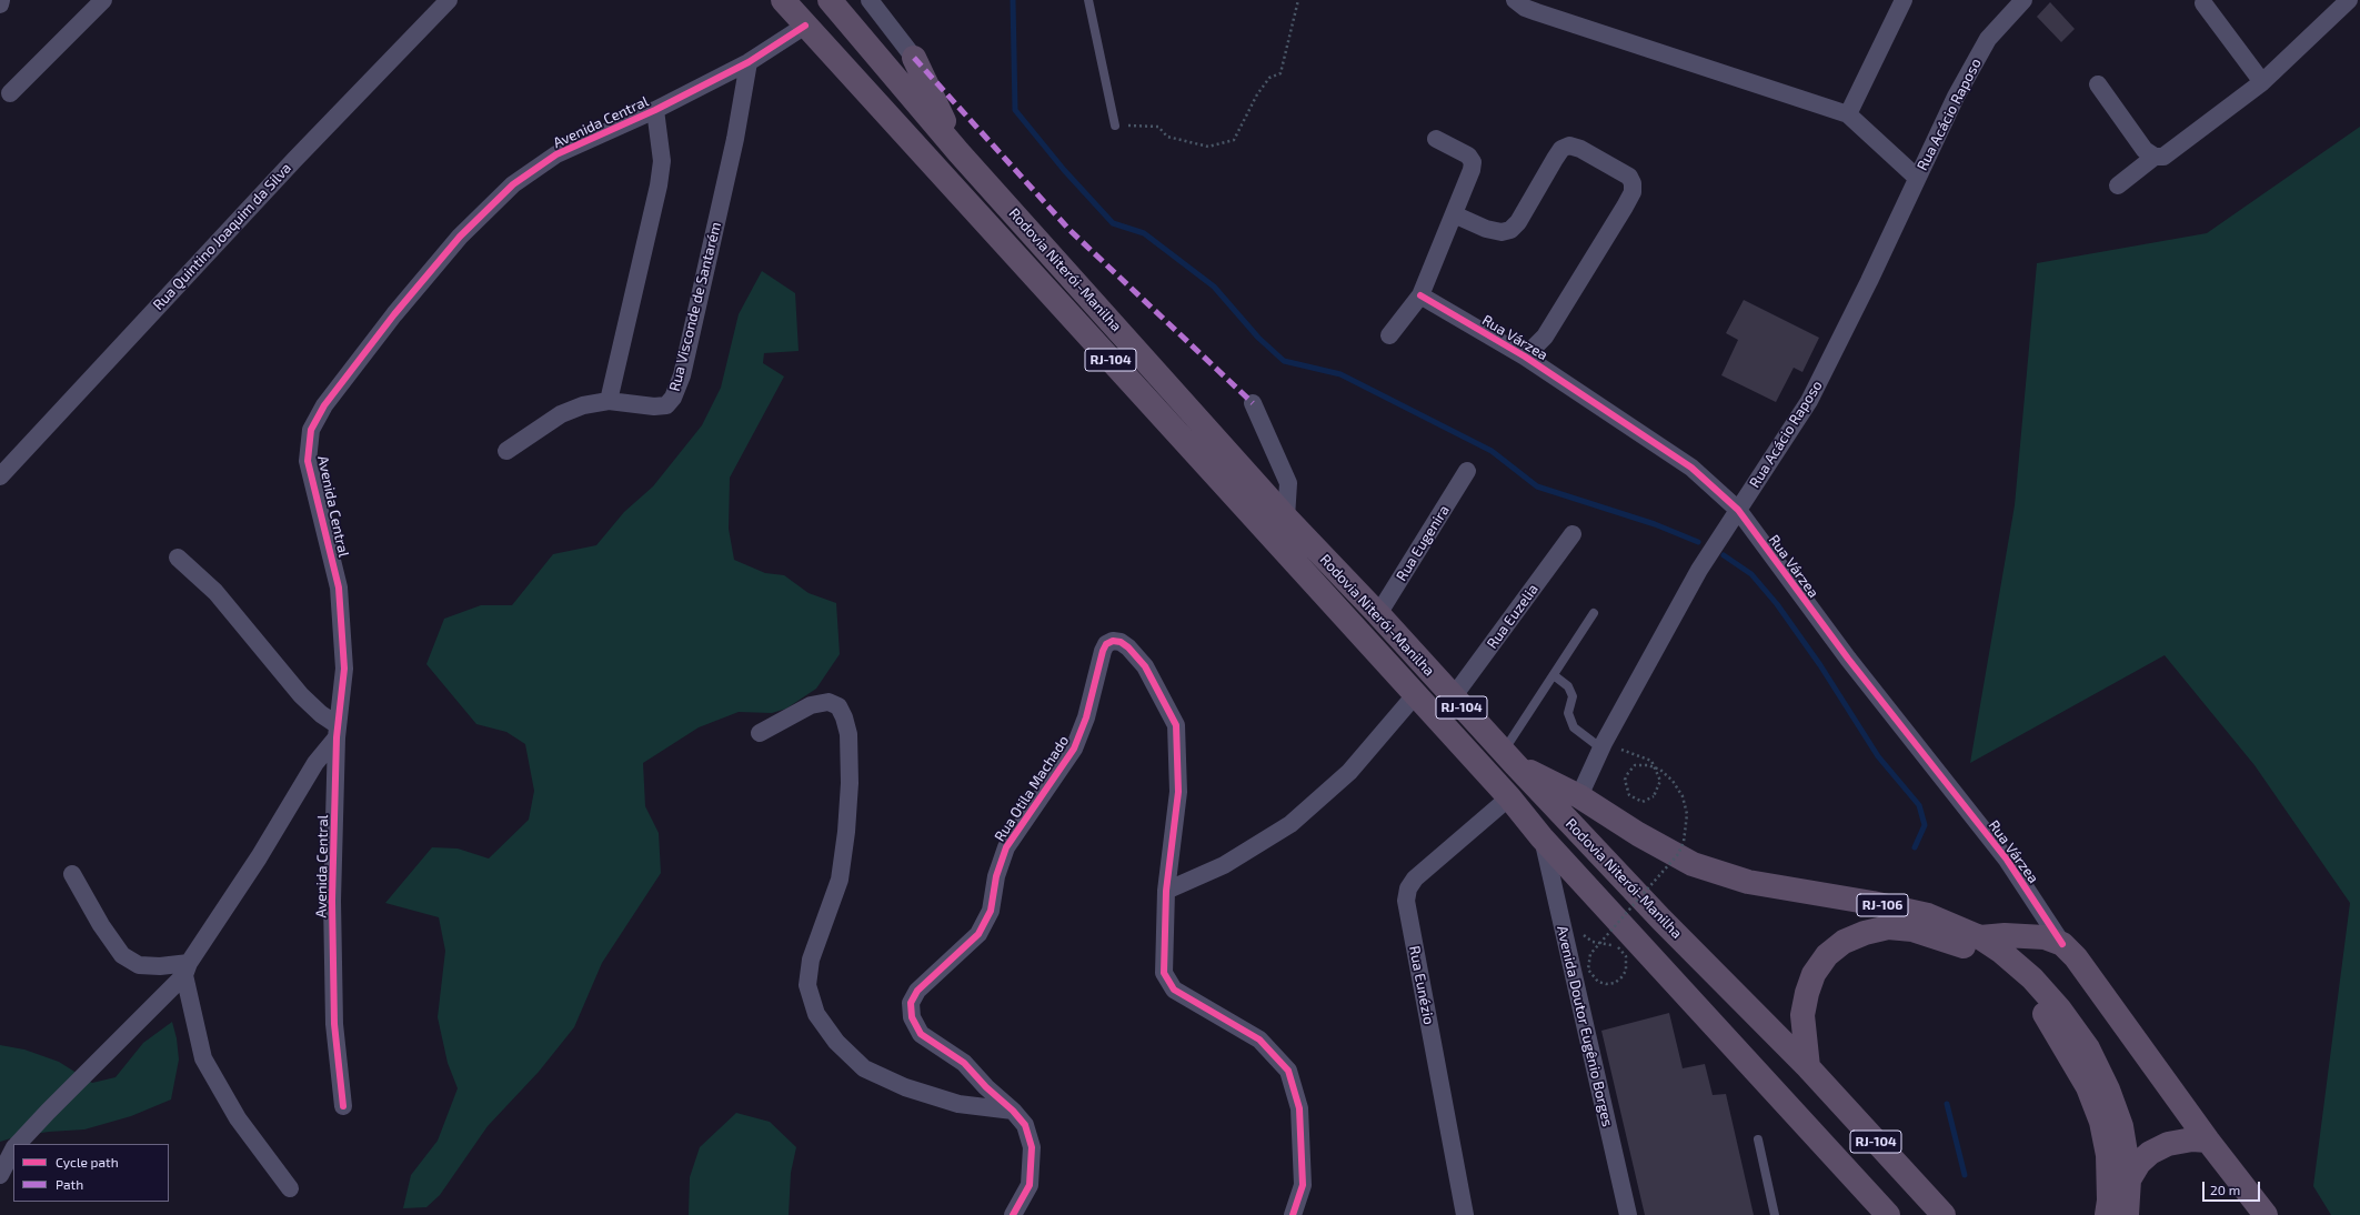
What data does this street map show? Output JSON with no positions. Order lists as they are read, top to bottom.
{
  "streets": {
    "highway": ["Rodovia Niterói-Manilha", "RJ-104", "RJ-106"],
    "street": [
      "Rua Acácio Raposo",
      "Avenida Central",
      "Rua Quintino Joaquim da Silva",
      "Rua Visconde de Santarém",
      "Rua Várzea",
      "Rua Eugenira",
      "Rua Euzelia",
      "Rua Otila Machado",
      "Rua Eunézio",
      "Avenida Doutor Eugênio Borges"
    ]
  },
  "crossings": [
    ["Rua Acácio Raposo", "Rua Várzea"],
    ["Rua Acácio Raposo", "RJ-106"],
    ["Avenida Central", "Rodovia Niterói-Manilha"],
    ["Avenida Central", "Rua Visconde de Santarém"],
    ["Rodovia Niterói-Manilha", "Rua Eugenira"],
    ["Rodovia Niterói-Manilha", "Rua Euzelia"],
    ["Rodovia Niterói-Manilha", "RJ-106"],
    ["Rodovia Niterói-Manilha", "Rua Eunézio"],
    ["Rodovia Niterói-Manilha", "Avenida Doutor Eugênio Borges"]
  ],
  "legend": ["Cycle path", "Path"],
  "scale_bar": "20 m"
}
